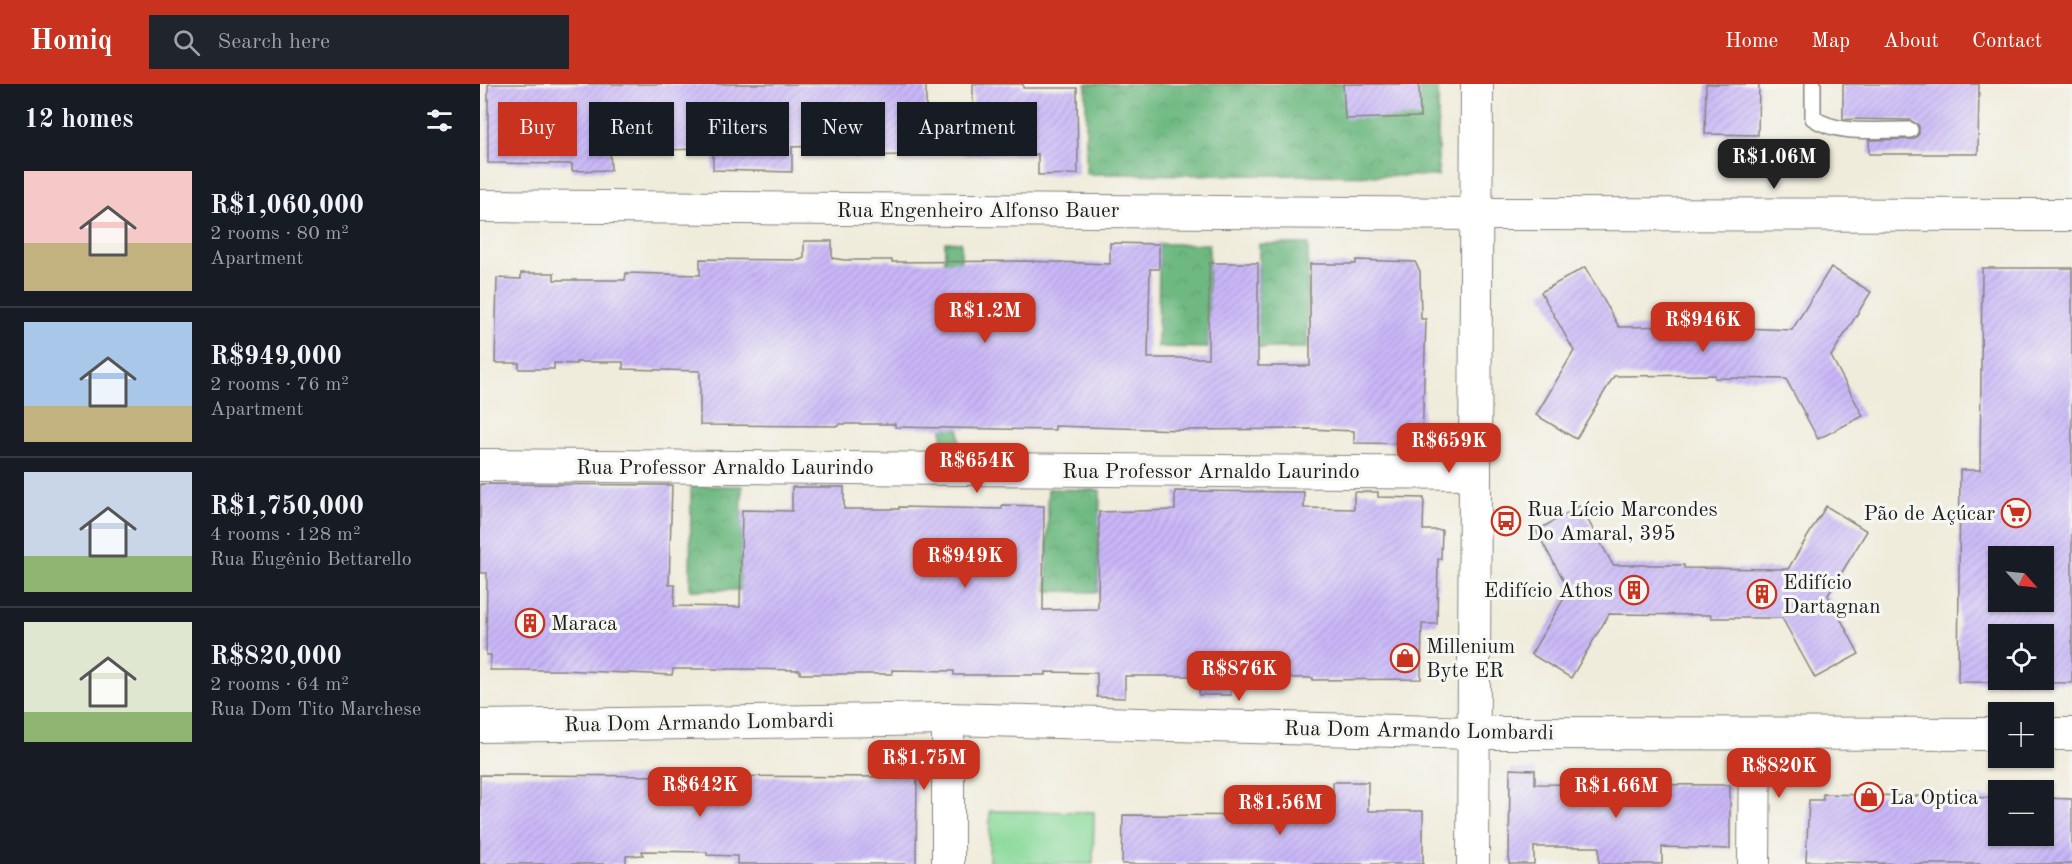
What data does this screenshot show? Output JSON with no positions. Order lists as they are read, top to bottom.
{
  "streets": {
    "street": ["Rua Engenheiro Alfonso Bauer", "Rua Professor Arnaldo Laurindo", "Rua Dom Armando Lombardi"]
  },
  "places": {
    "supermarket": ["Pão de Açúcar"],
    "bus stop": ["Rua Lício Marcondes Do Amaral, 395"],
    "building": ["Edifício Athos", "Edifício Dartagnan", "Maraca"],
    "shop": ["Millenium Byte ER", "La Optica"]
  },
  "north": "bottom right",
  "page": {
    "header": "Homiq",
    "search": "Search here",
    "nav": [
      "Home",
      "Map",
      "About",
      "Contact"
    ],
    "heading": "12 homes",
    "chip": [
      "Buy",
      "Rent",
      "Filters",
      "New",
      "Apartment"
    ],
    "price": [
      "R$1.06M",
      "R$1.2M",
      "R$946K",
      "R$659K",
      "R$654K",
      "R$949K",
      "R$876K",
      "R$1.75M",
      "R$820K",
      "R$642K",
      "R$1.66M",
      "R$1.56M"
    ],
    "list": [
      {
        "name": "R$1,060,000",
        "note": "2 rooms · 80 m² · Apartment"
      },
      {
        "name": "R$949,000",
        "note": "2 rooms · 76 m² · Apartment"
      },
      {
        "name": "R$1,750,000",
        "note": "4 rooms · 128 m² · Rua Eugênio Bettarello"
      },
      {
        "name": "R$820,000",
        "note": "2 rooms · 64 m² · Rua Dom Tito Marchese"
      }
    ],
    "map_buttons": ["+", "−"]
  }
}
